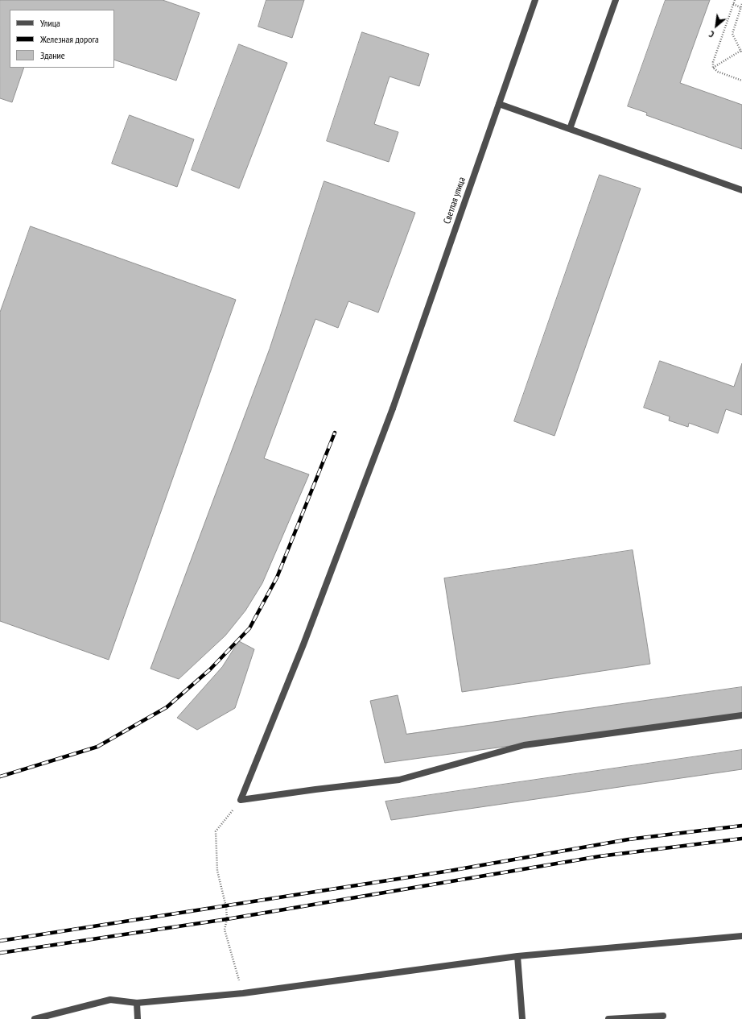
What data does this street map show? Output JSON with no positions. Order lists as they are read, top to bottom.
{
  "streets": {
    "street": ["Светлая улица"]
  },
  "legend": ["Улица", "Железная дорога", "Здание"],
  "north": "bottom left"
}
